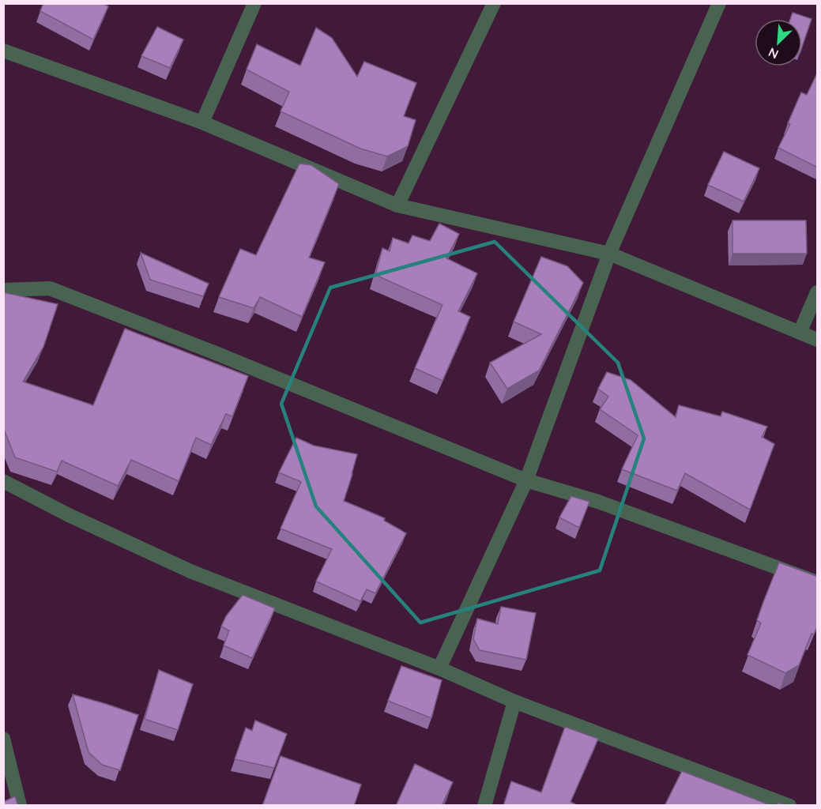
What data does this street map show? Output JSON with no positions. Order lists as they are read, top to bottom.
{
  "north": "bottom left"
}
